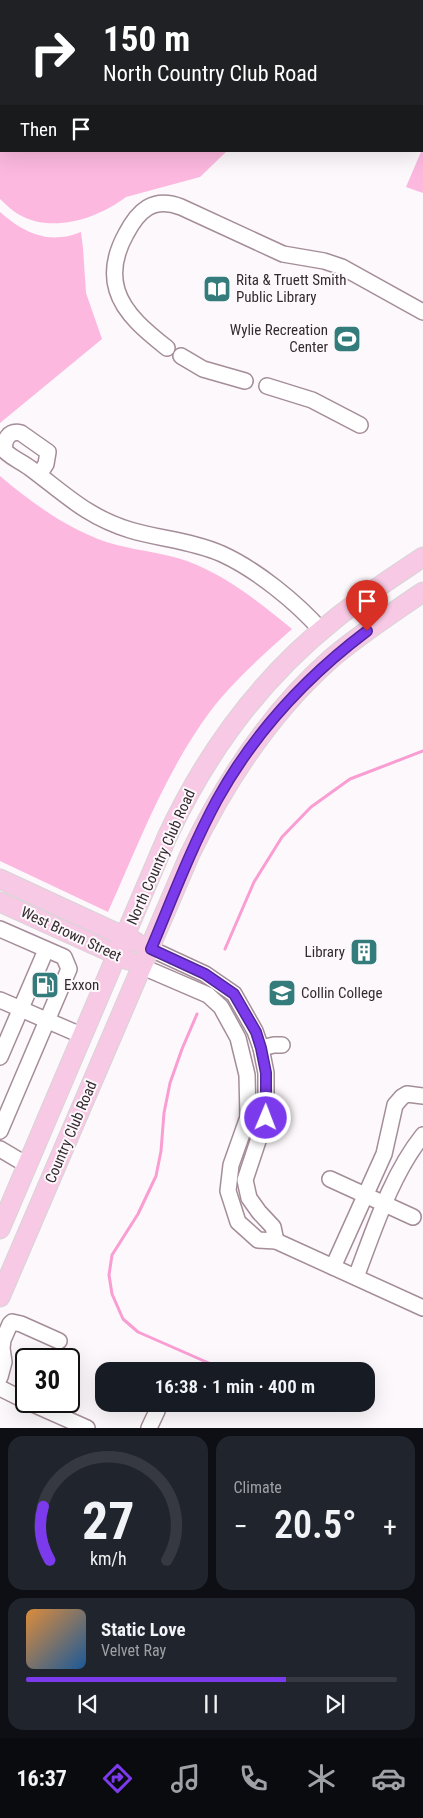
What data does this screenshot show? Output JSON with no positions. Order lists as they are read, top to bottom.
{
  "streets": {
    "main road": ["North Country Club Road", "West Brown Street", "Country Club Road"]
  },
  "crossings": [
    ["North Country Club Road", "West Brown Street"],
    ["North Country Club Road", "Country Club Road"],
    ["West Brown Street", "Country Club Road"]
  ],
  "places": {
    "library": ["Rita & Truett Smith Public Library"],
    "sports": ["Wylie Recreation Center"],
    "building": ["Library"],
    "fuel station": ["Exxon"],
    "school or university": ["Collin College"]
  },
  "page": {
    "turn": ["150 m", "North Country Club Road"],
    "then": "Then",
    "limit": "30",
    "trip": "16:38 · 1 min · 400 m",
    "tile": "Climate",
    "heat": ["−", "20.5°", "+"],
    "song": ["Static Love", "Velvet Ray"],
    "tabs": "16:37",
    "gauge": ["27", "km/h"]
  }
}
